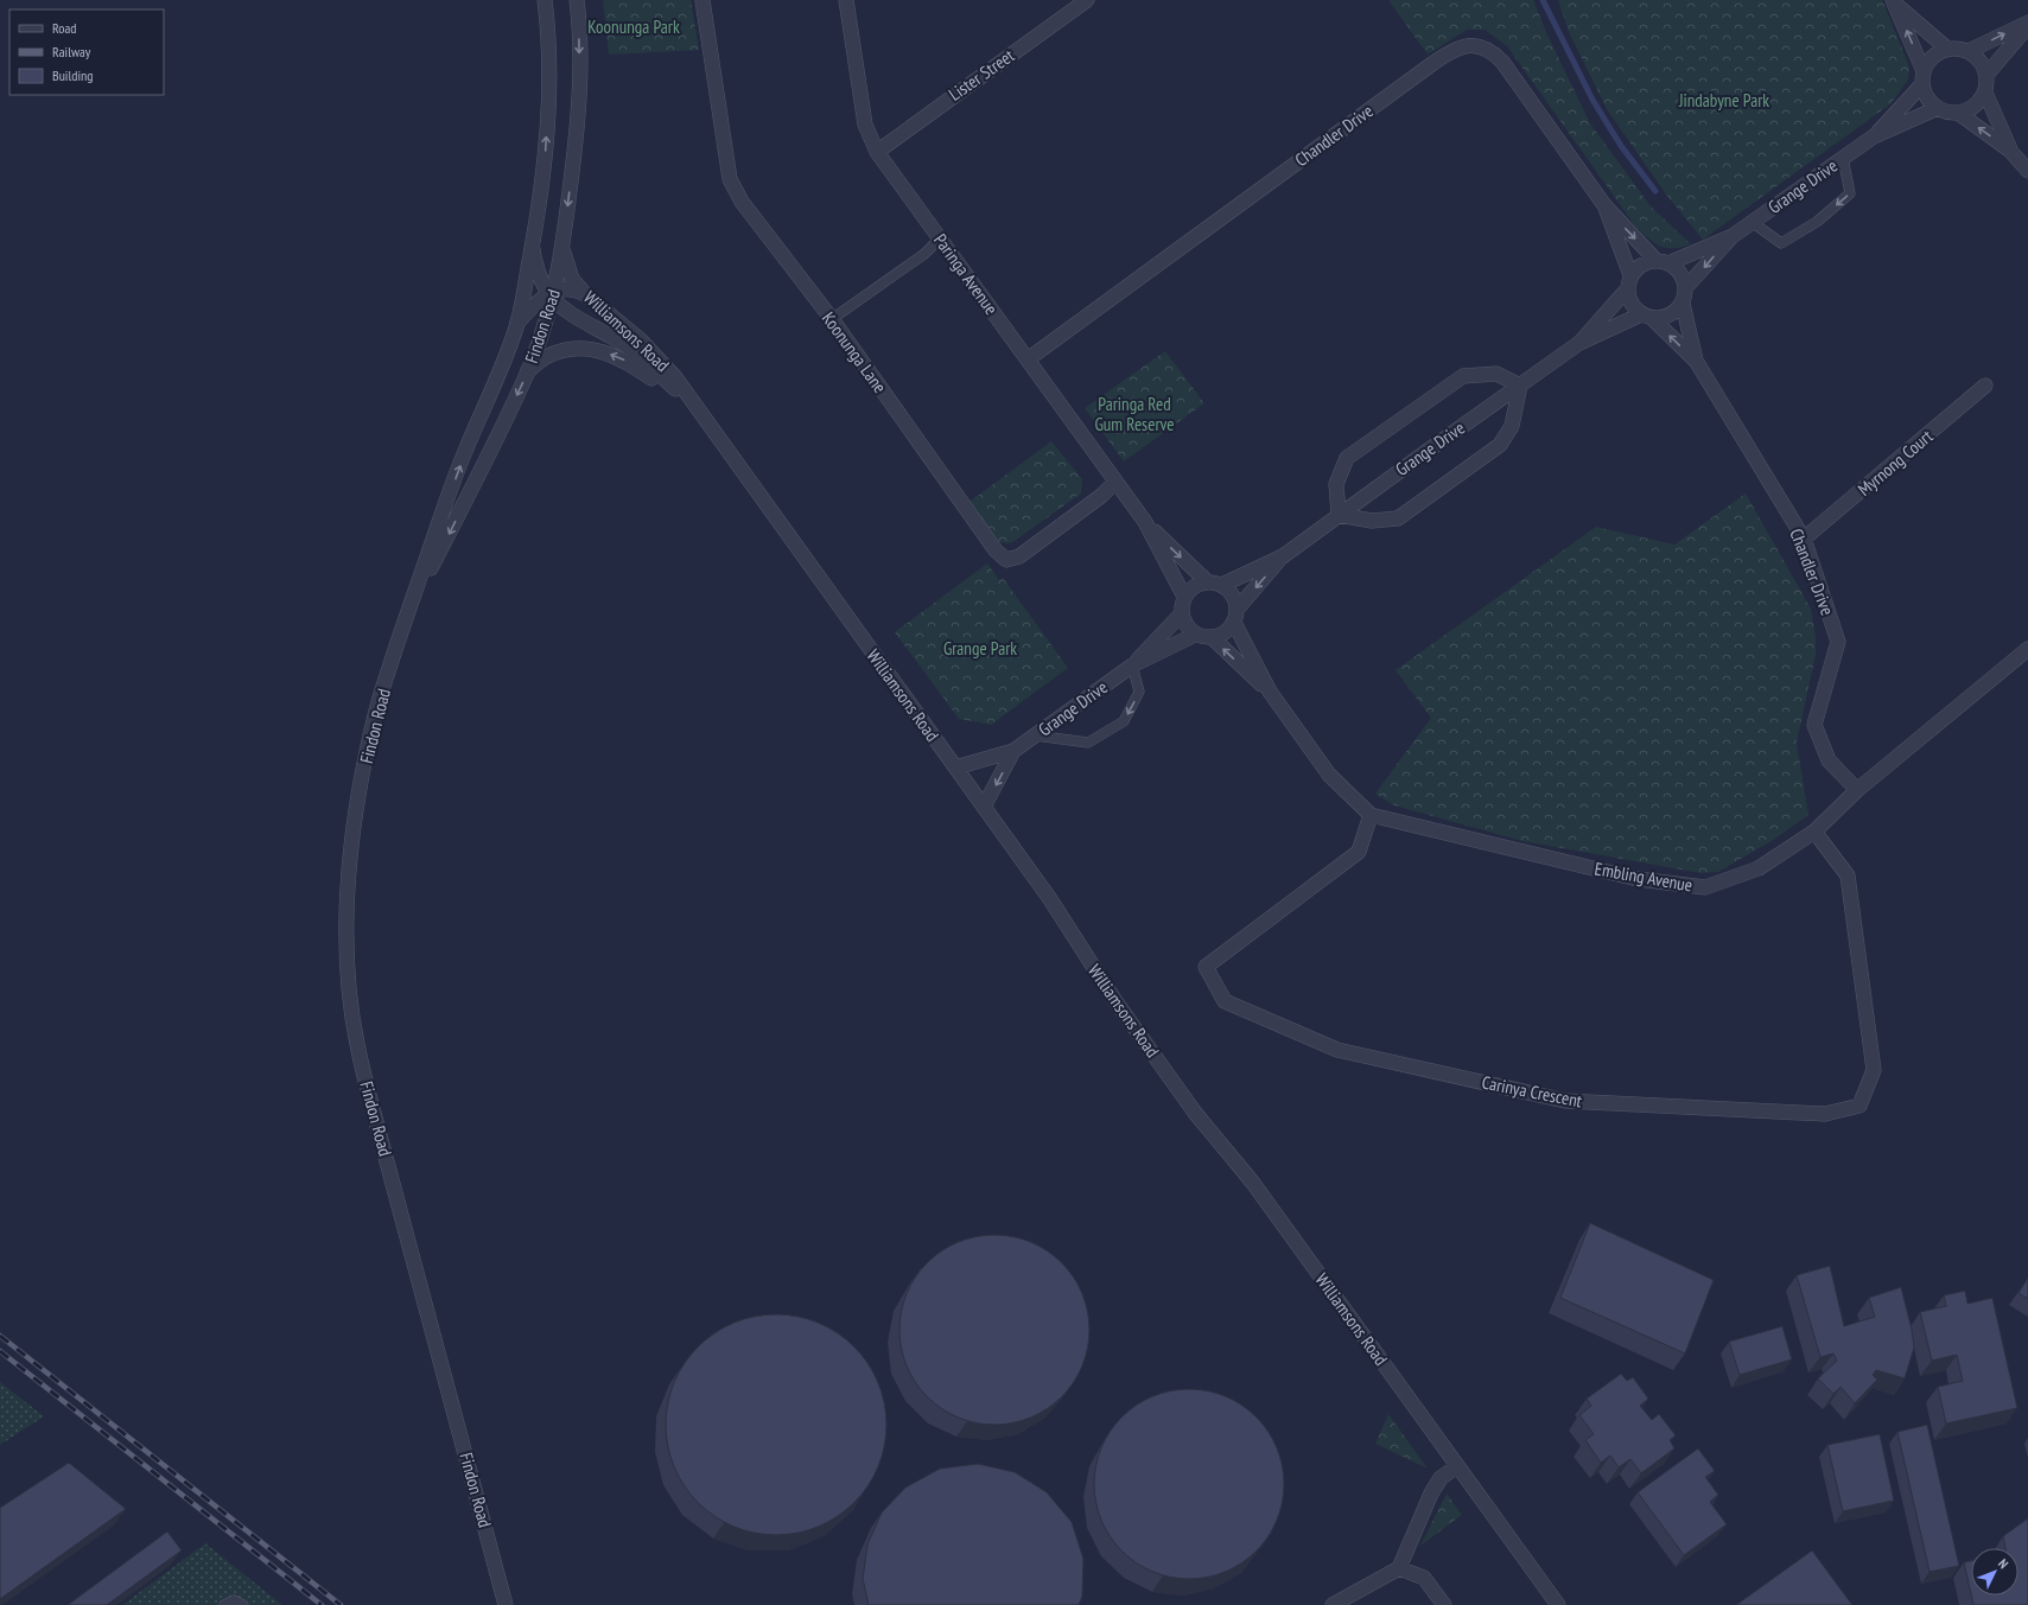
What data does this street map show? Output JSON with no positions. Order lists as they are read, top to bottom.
{
  "streets": {
    "street": [
      "Lister Street",
      "Chandler Drive",
      "Grange Drive",
      "Paringa Avenue",
      "Findon Road",
      "Williamsons Road",
      "Koonunga Lane",
      "Myrnong Court",
      "Embling Avenue",
      "Carinya Crescent"
    ]
  },
  "crossings": [
    ["Lister Street", "Paringa Avenue"],
    ["Chandler Drive", "Grange Drive"],
    ["Chandler Drive", "Paringa Avenue"],
    ["Chandler Drive", "Myrnong Court"],
    ["Chandler Drive", "Embling Avenue"],
    ["Grange Drive", "Paringa Avenue"],
    ["Grange Drive", "Williamsons Road"],
    ["Paringa Avenue", "Koonunga Lane"],
    ["Findon Road", "Williamsons Road"],
    ["Embling Avenue", "Carinya Crescent"]
  ],
  "parks": [
    "Koonunga Park",
    "Jindabyne Park",
    "Paringa Red Gum Reserve",
    "Grange Park"
  ],
  "legend": ["Road", "Railway", "Building"],
  "north": "top right"
}
